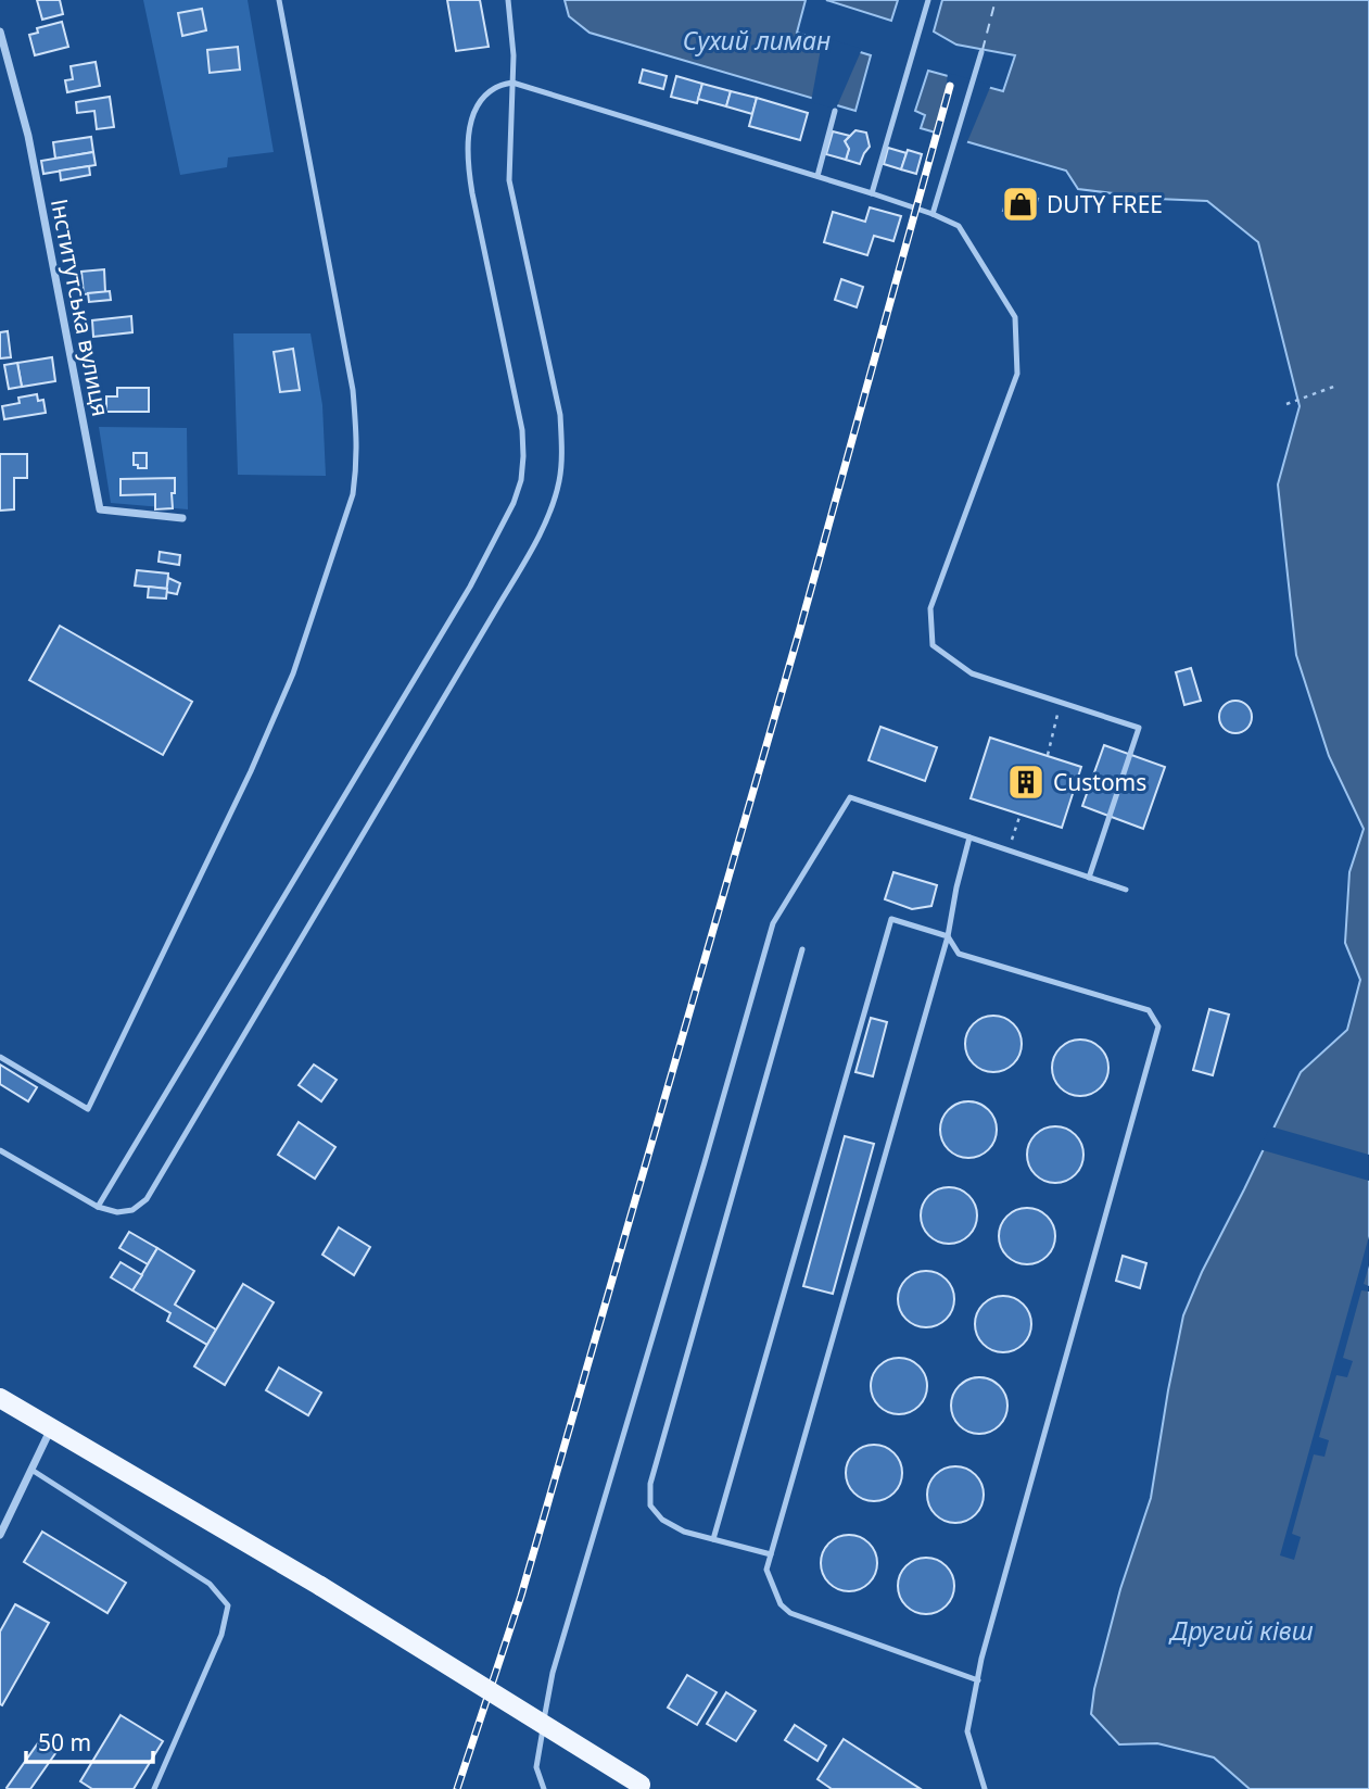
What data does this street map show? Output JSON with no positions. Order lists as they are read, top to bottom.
{
  "streets": {
    "street": ["Інститутська вулиця"]
  },
  "water": ["Сухий лиман", "Другий ківш"],
  "places": {
    "shop": ["DUTY FREE"],
    "building": ["Customs"]
  },
  "scale_bar": "50 m"
}
